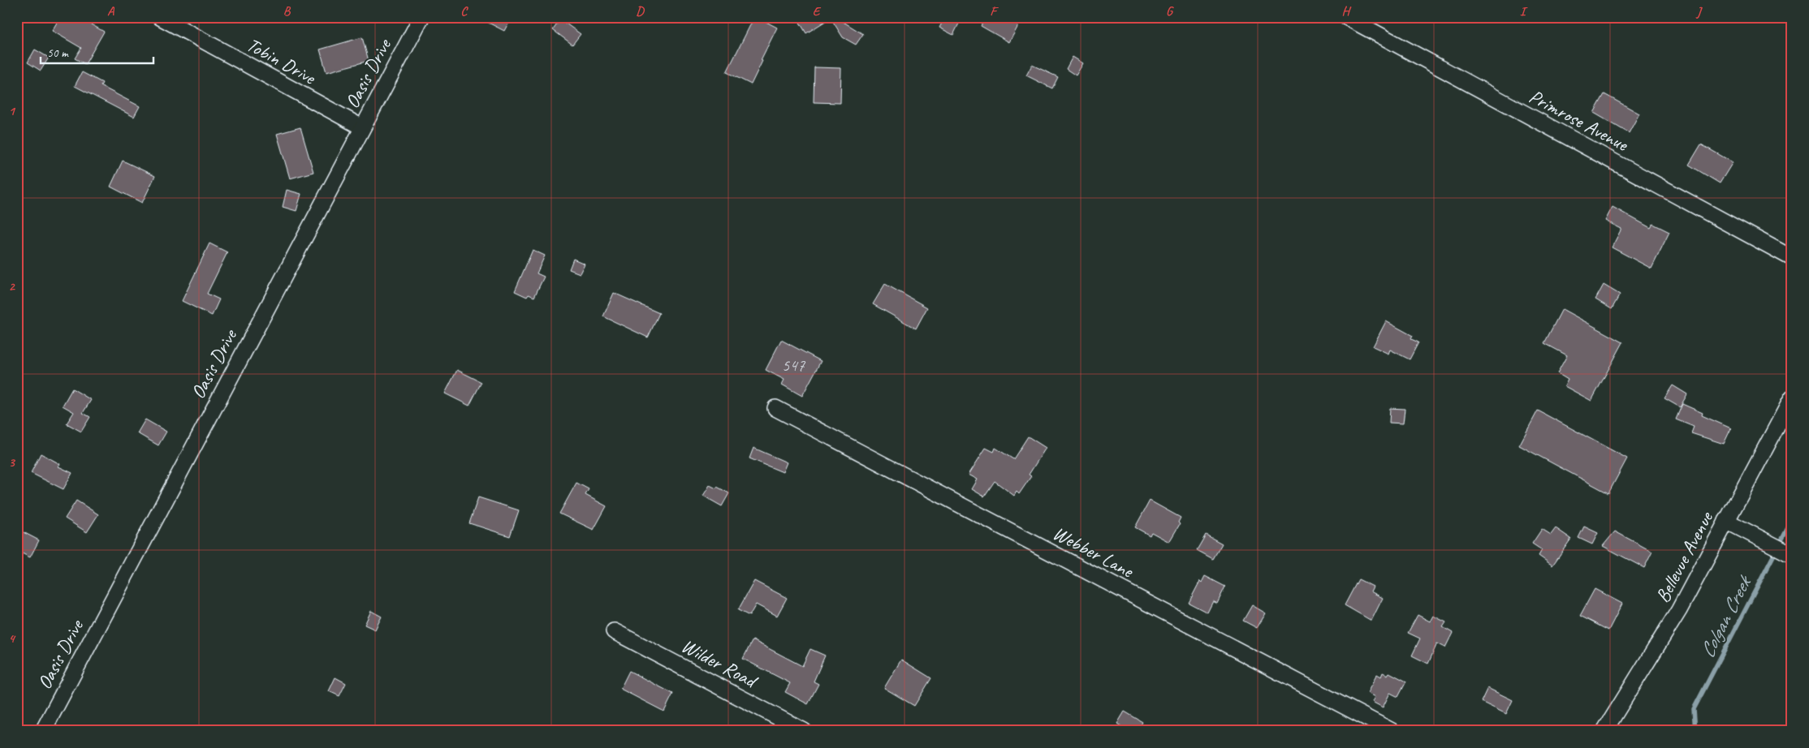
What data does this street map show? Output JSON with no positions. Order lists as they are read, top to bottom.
{
  "streets": {
    "street": [
      "Tobin Drive",
      "Oasis Drive",
      "Primrose Avenue",
      "Webber Lane",
      "Bellevue Avenue",
      "Wilder Road"
    ]
  },
  "crossings": [
    ["Tobin Drive", "Oasis Drive"]
  ],
  "water": ["Colgan Creek"],
  "house_numbers": ["547"],
  "scale_bar": "50 m",
  "grid": {
    "columns": [
      "A",
      "B",
      "C",
      "D",
      "E",
      "F",
      "G",
      "H",
      "I",
      "J"
    ],
    "rows": [
      "1",
      "2",
      "3",
      "4"
    ]
  }
}
